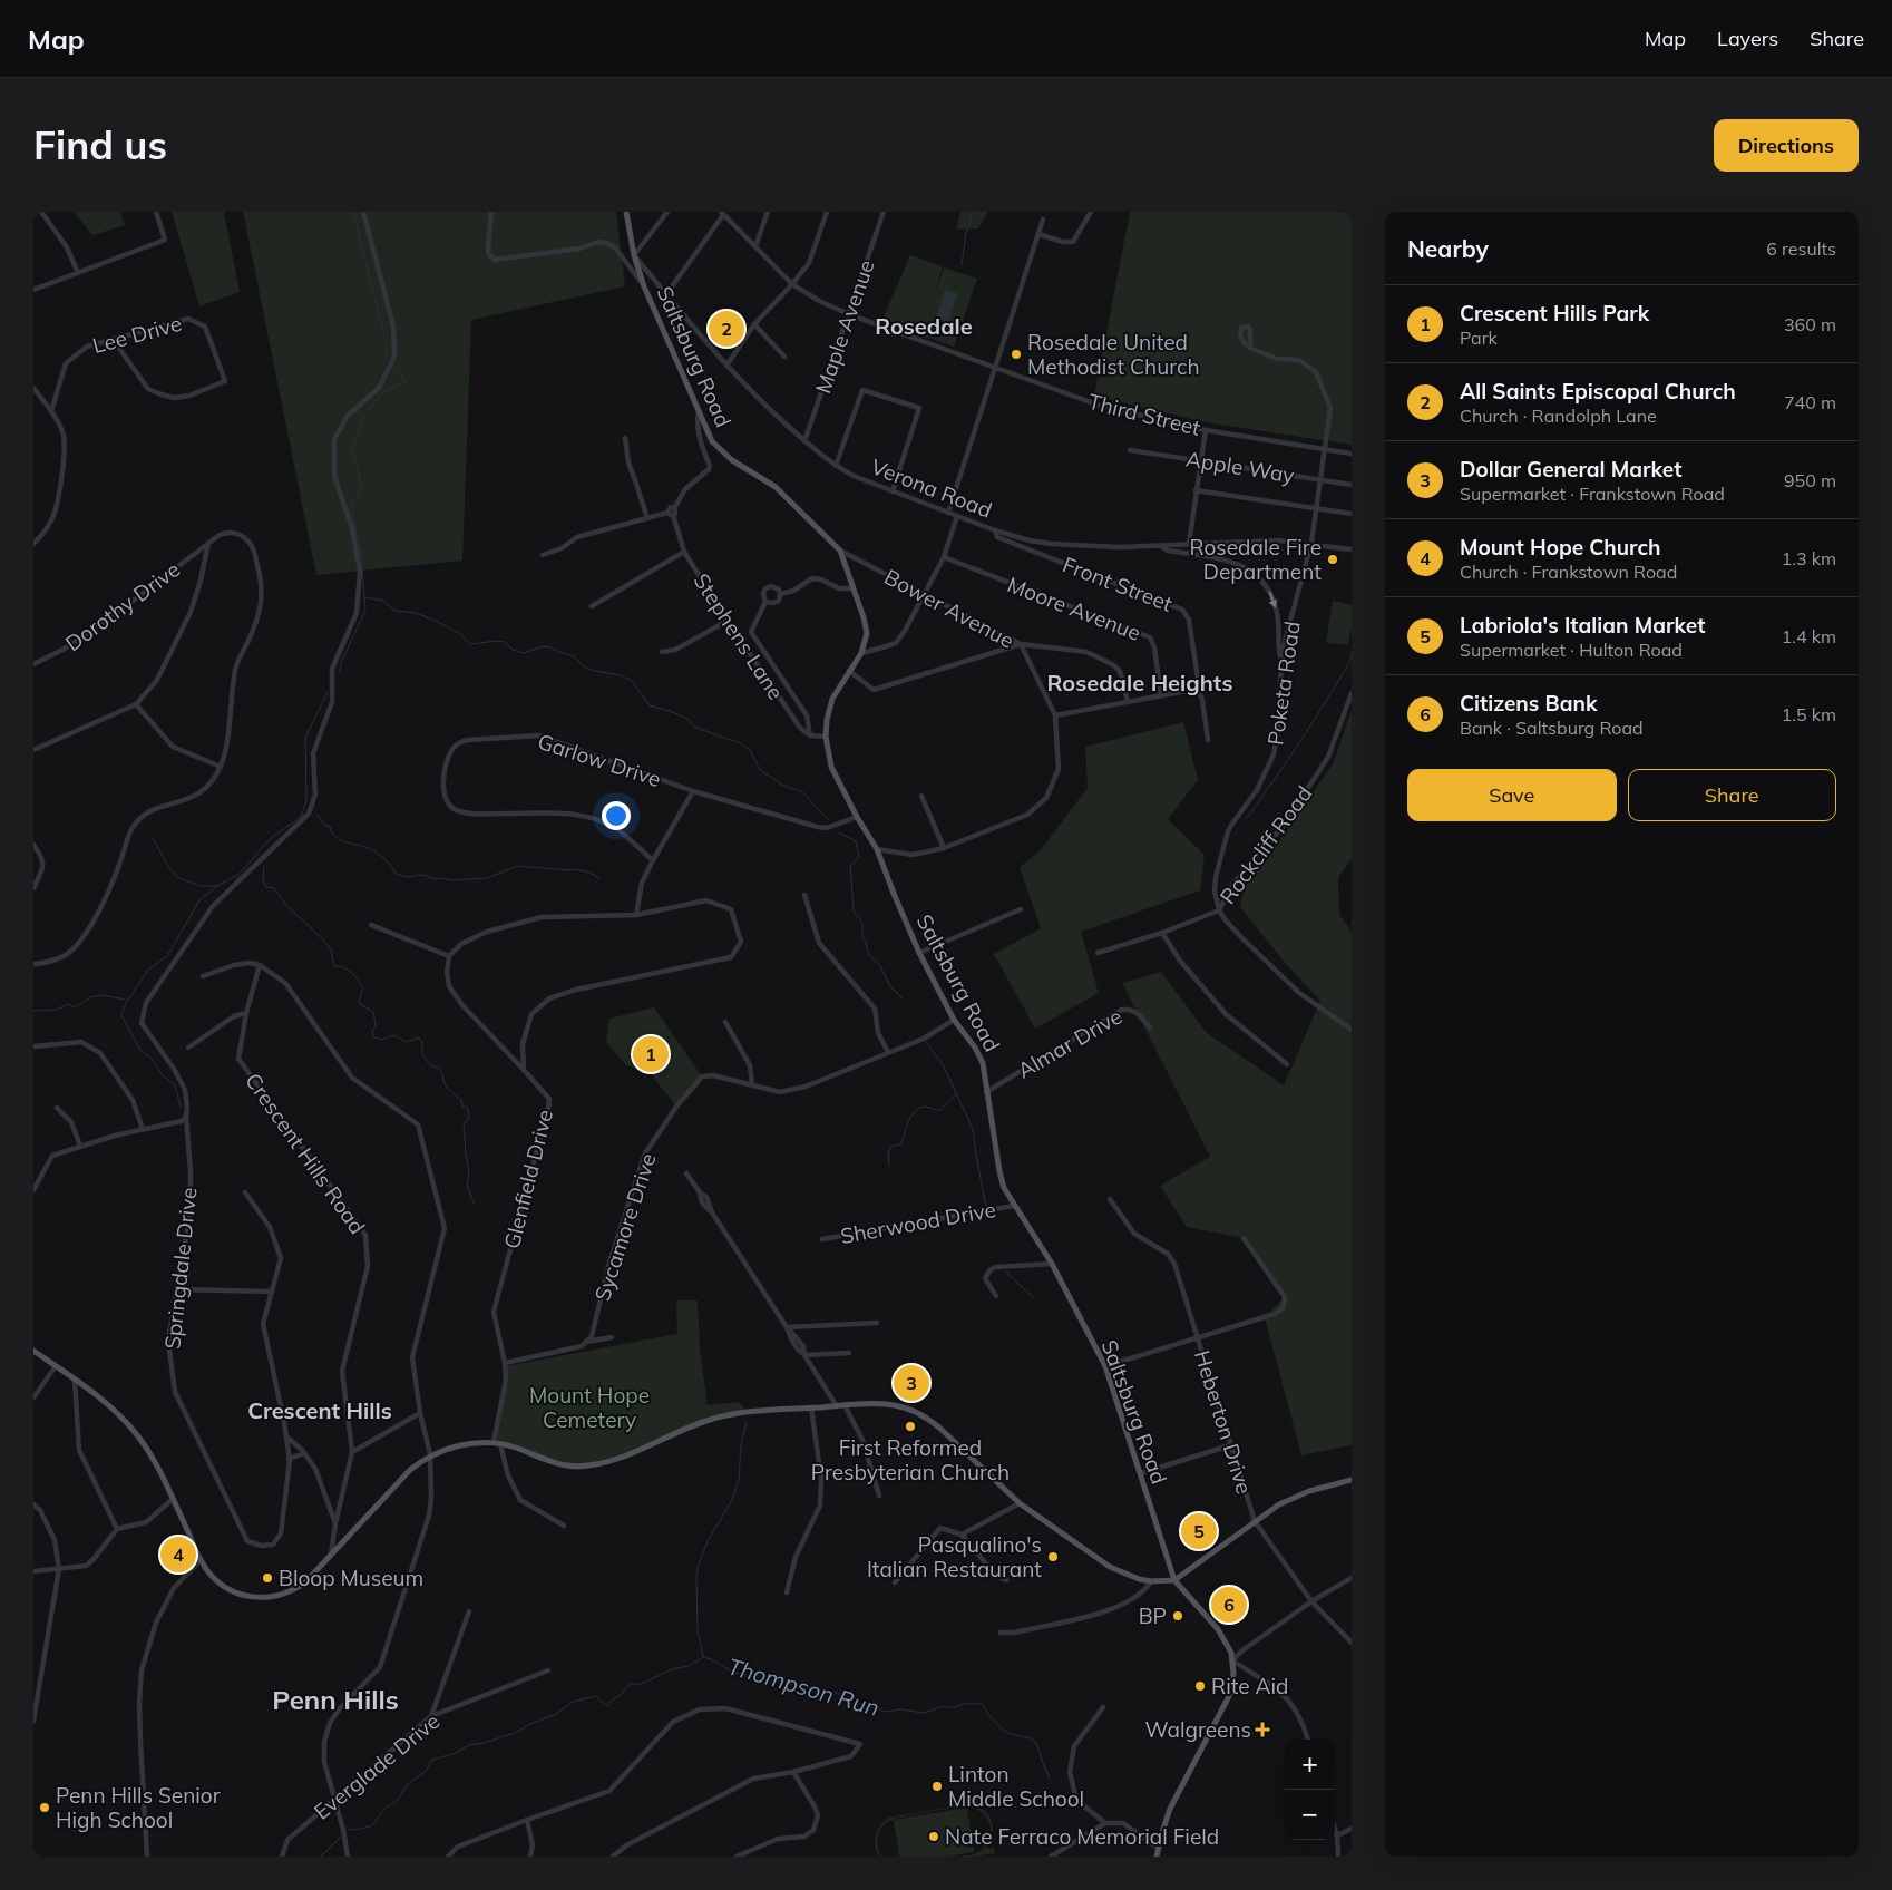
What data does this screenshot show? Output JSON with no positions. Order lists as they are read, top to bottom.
{
  "streets": {
    "main road": ["Saltsburg Road", "Verona Road"],
    "street": [
      "Maple Avenue",
      "Lee Drive",
      "Third Street",
      "Apple Way",
      "Front Street",
      "Dorothy Drive",
      "Bower Avenue",
      "Moore Avenue",
      "Stephens Lane",
      "Poketa Road",
      "Garlow Drive",
      "Rockcliff Road",
      "Almar Drive",
      "Crescent Hills Road",
      "Glenfield Drive",
      "Sherwood Drive",
      "Sycamore Drive",
      "Springdale Drive",
      "Heberton Drive",
      "Everglade Drive"
    ]
  },
  "crossings": [
    ["Maple Avenue", "Third Street"],
    ["Maple Avenue", "Verona Road"],
    ["Saltsburg Road", "Verona Road"],
    ["Saltsburg Road", "Bower Avenue"],
    ["Saltsburg Road", "Almar Drive"],
    ["Saltsburg Road", "Sherwood Drive"],
    ["Saltsburg Road", "Sycamore Drive"],
    ["Third Street", "Poketa Road"],
    ["Apple Way", "Poketa Road"],
    ["Verona Road", "Front Street"],
    ["Verona Road", "Poketa Road"],
    ["Poketa Road", "Rockcliff Road"]
  ],
  "districts": [
    "Rosedale",
    "Rosedale Heights",
    "Crescent Hills",
    "Penn Hills"
  ],
  "water": ["Thompson Run"],
  "parks": ["Mount Hope Cemetery"],
  "places": {
    "other": [
      "Rosedale United Methodist Church",
      "Rosedale Fire Department",
      "First Reformed Presbyterian Church",
      "Pasqualino's Italian Restaurant",
      "Bloop Museum",
      "BP",
      "Rite Aid",
      "Linton Middle School",
      "Penn Hills Senior High School",
      "Nate Ferraco Memorial Field"
    ],
    "health": ["Walgreens"]
  },
  "page": {
    "header": "Map",
    "nav": ["Map", "Layers", "Share"],
    "buttons": [
      "Directions",
      ["Save", "Share"]
    ],
    "title": "Find us",
    "heading": ["Nearby", "6 results"],
    "list": [
      {
        "mark": "1",
        "name": "Crescent Hills Park",
        "note": "Park",
        "value": "360 m"
      },
      {
        "mark": "2",
        "name": "All Saints Episcopal Church",
        "note": "Church · Randolph Lane",
        "value": "740 m"
      },
      {
        "mark": "3",
        "name": "Dollar General Market",
        "note": "Supermarket · Frankstown Road",
        "value": "950 m"
      },
      {
        "mark": "4",
        "name": "Mount Hope Church",
        "note": "Church · Frankstown Road",
        "value": "1.3 km"
      },
      {
        "mark": "5",
        "name": "Labriola's Italian Market",
        "note": "Supermarket · Hulton Road",
        "value": "1.4 km"
      },
      {
        "mark": "6",
        "name": "Citizens Bank",
        "note": "Bank · Saltsburg Road",
        "value": "1.5 km"
      }
    ],
    "pins": [
      "2",
      "1",
      "3",
      "5",
      "4",
      "6"
    ],
    "map_buttons": ["+", "−"]
  }
}
